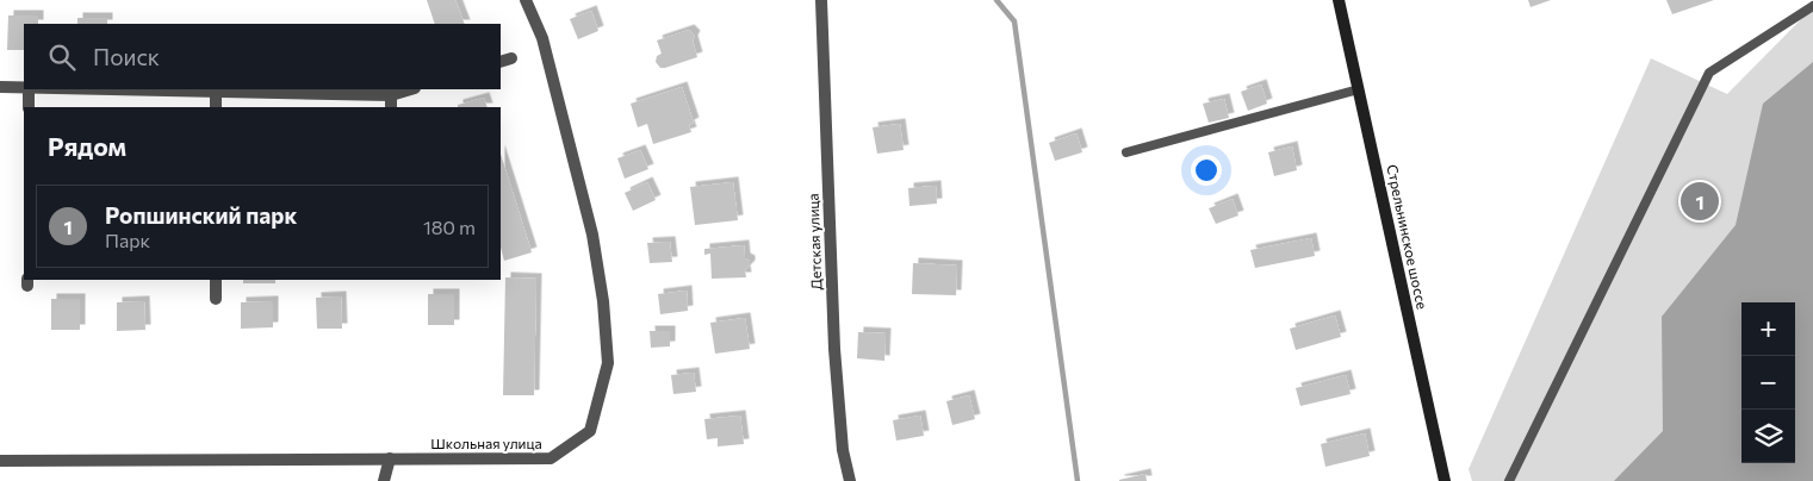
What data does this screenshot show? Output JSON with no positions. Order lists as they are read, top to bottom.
{
  "streets": {
    "main road": ["Стрельнинское шоссе"],
    "street": ["Детская улица", "Школьная улица"]
  },
  "page": {
    "search": "Поиск",
    "heading": "Рядом",
    "pins": "1",
    "list": [
      {
        "mark": "1",
        "name": "Ропшинский парк",
        "note": "Парк",
        "value": "180 m"
      }
    ],
    "map_buttons": ["+", "−"]
  }
}
